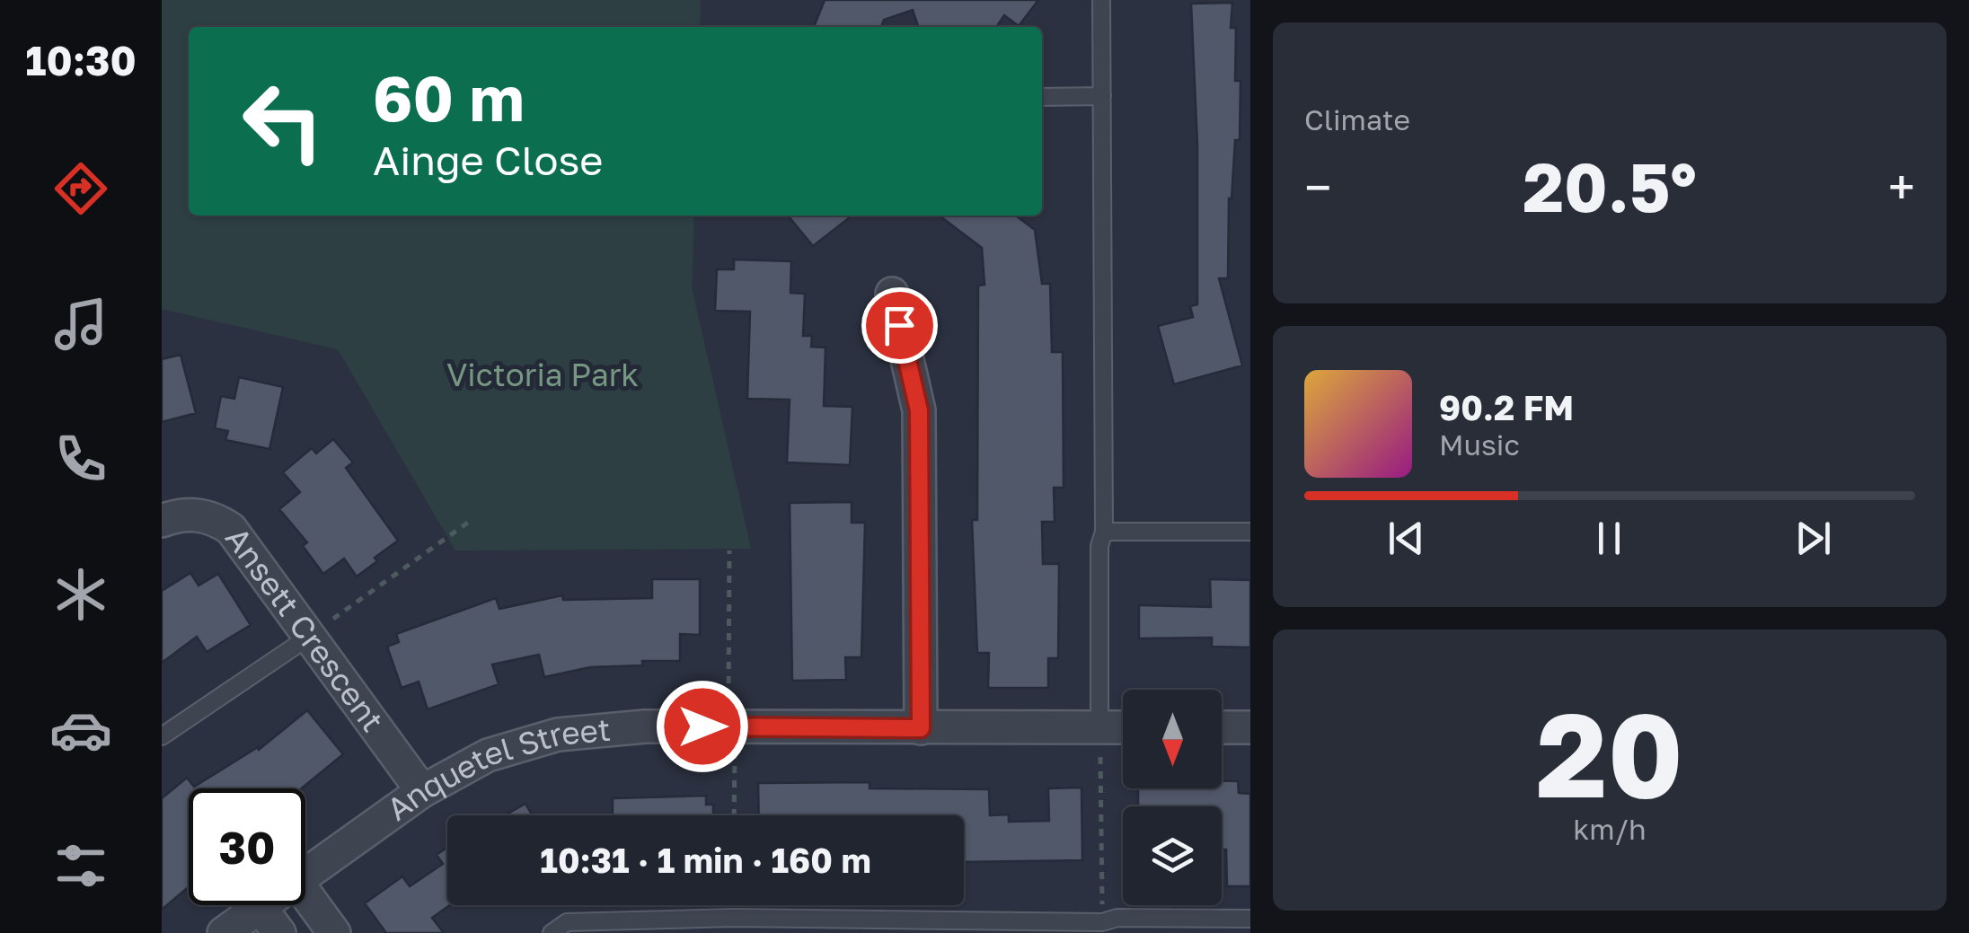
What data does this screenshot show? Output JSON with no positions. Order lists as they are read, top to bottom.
{
  "streets": {
    "street": ["Ansett Crescent", "Anquetel Street"]
  },
  "crossings": [
    ["Ansett Crescent", "Anquetel Street"]
  ],
  "parks": ["Victoria Park"],
  "north": "bottom",
  "page": {
    "tabs": "10:30",
    "tile": [
      "Climate",
      ["20", "km/h"]
    ],
    "turn": ["60 m", "Ainge Close"],
    "heat": ["−", "20.5°", "+"],
    "song": ["90.2 FM", "Music"],
    "limit": "30",
    "trip": "10:31 · 1 min · 160 m"
  }
}
